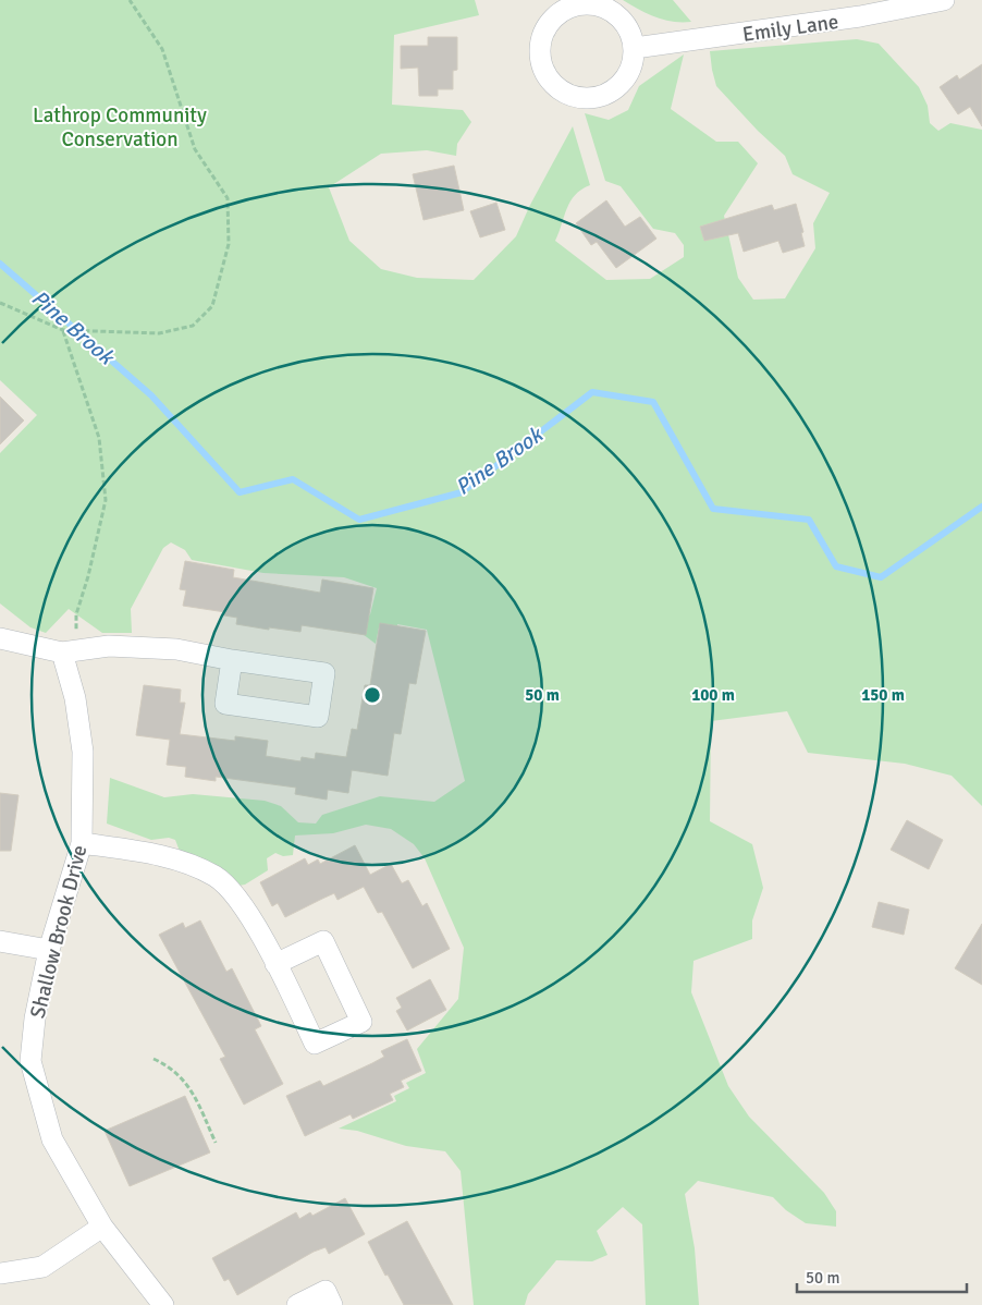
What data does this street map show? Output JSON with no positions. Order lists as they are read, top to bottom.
{
  "streets": {
    "street": ["Emily Lane", "Shallow Brook Drive"]
  },
  "water": ["Pine Brook"],
  "parks": ["Lathrop Community Conservation"],
  "scale_bar": "50 m",
  "rings": ["50 m", "100 m", "150 m"]
}
